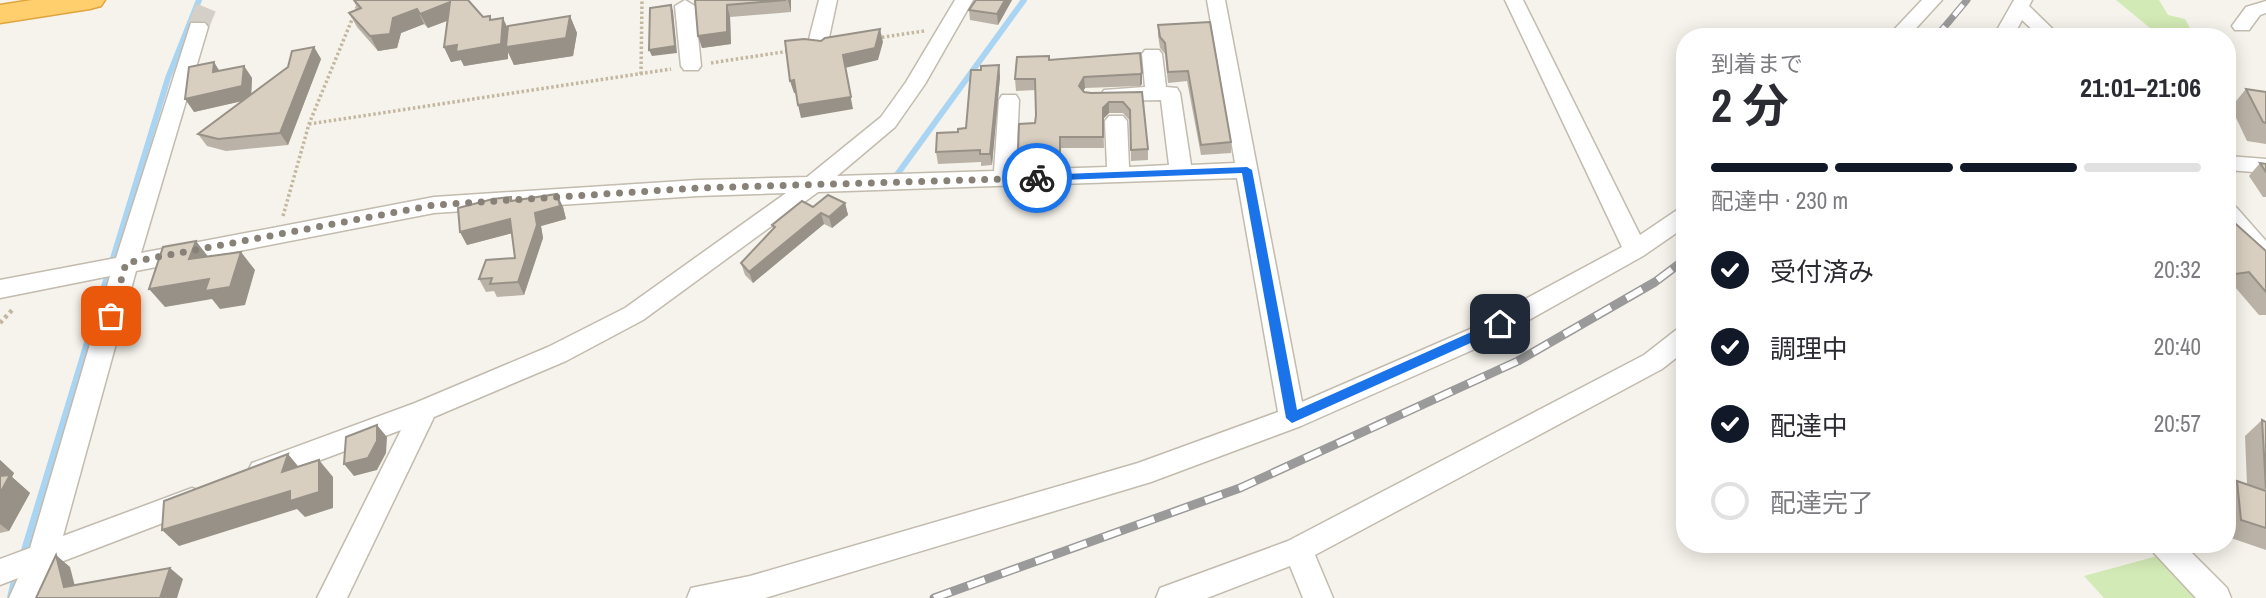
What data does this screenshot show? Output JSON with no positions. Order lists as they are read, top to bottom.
{
  "page": {
    "heading": ["2 分", "到着まで", "21:01–21:06"],
    "bar": "配達中 · 230 m",
    "list": [
      ["受付済み", "20:32"],
      ["調理中", "20:40"],
      ["配達中", "20:57"],
      "配達完了"
    ]
  }
}
